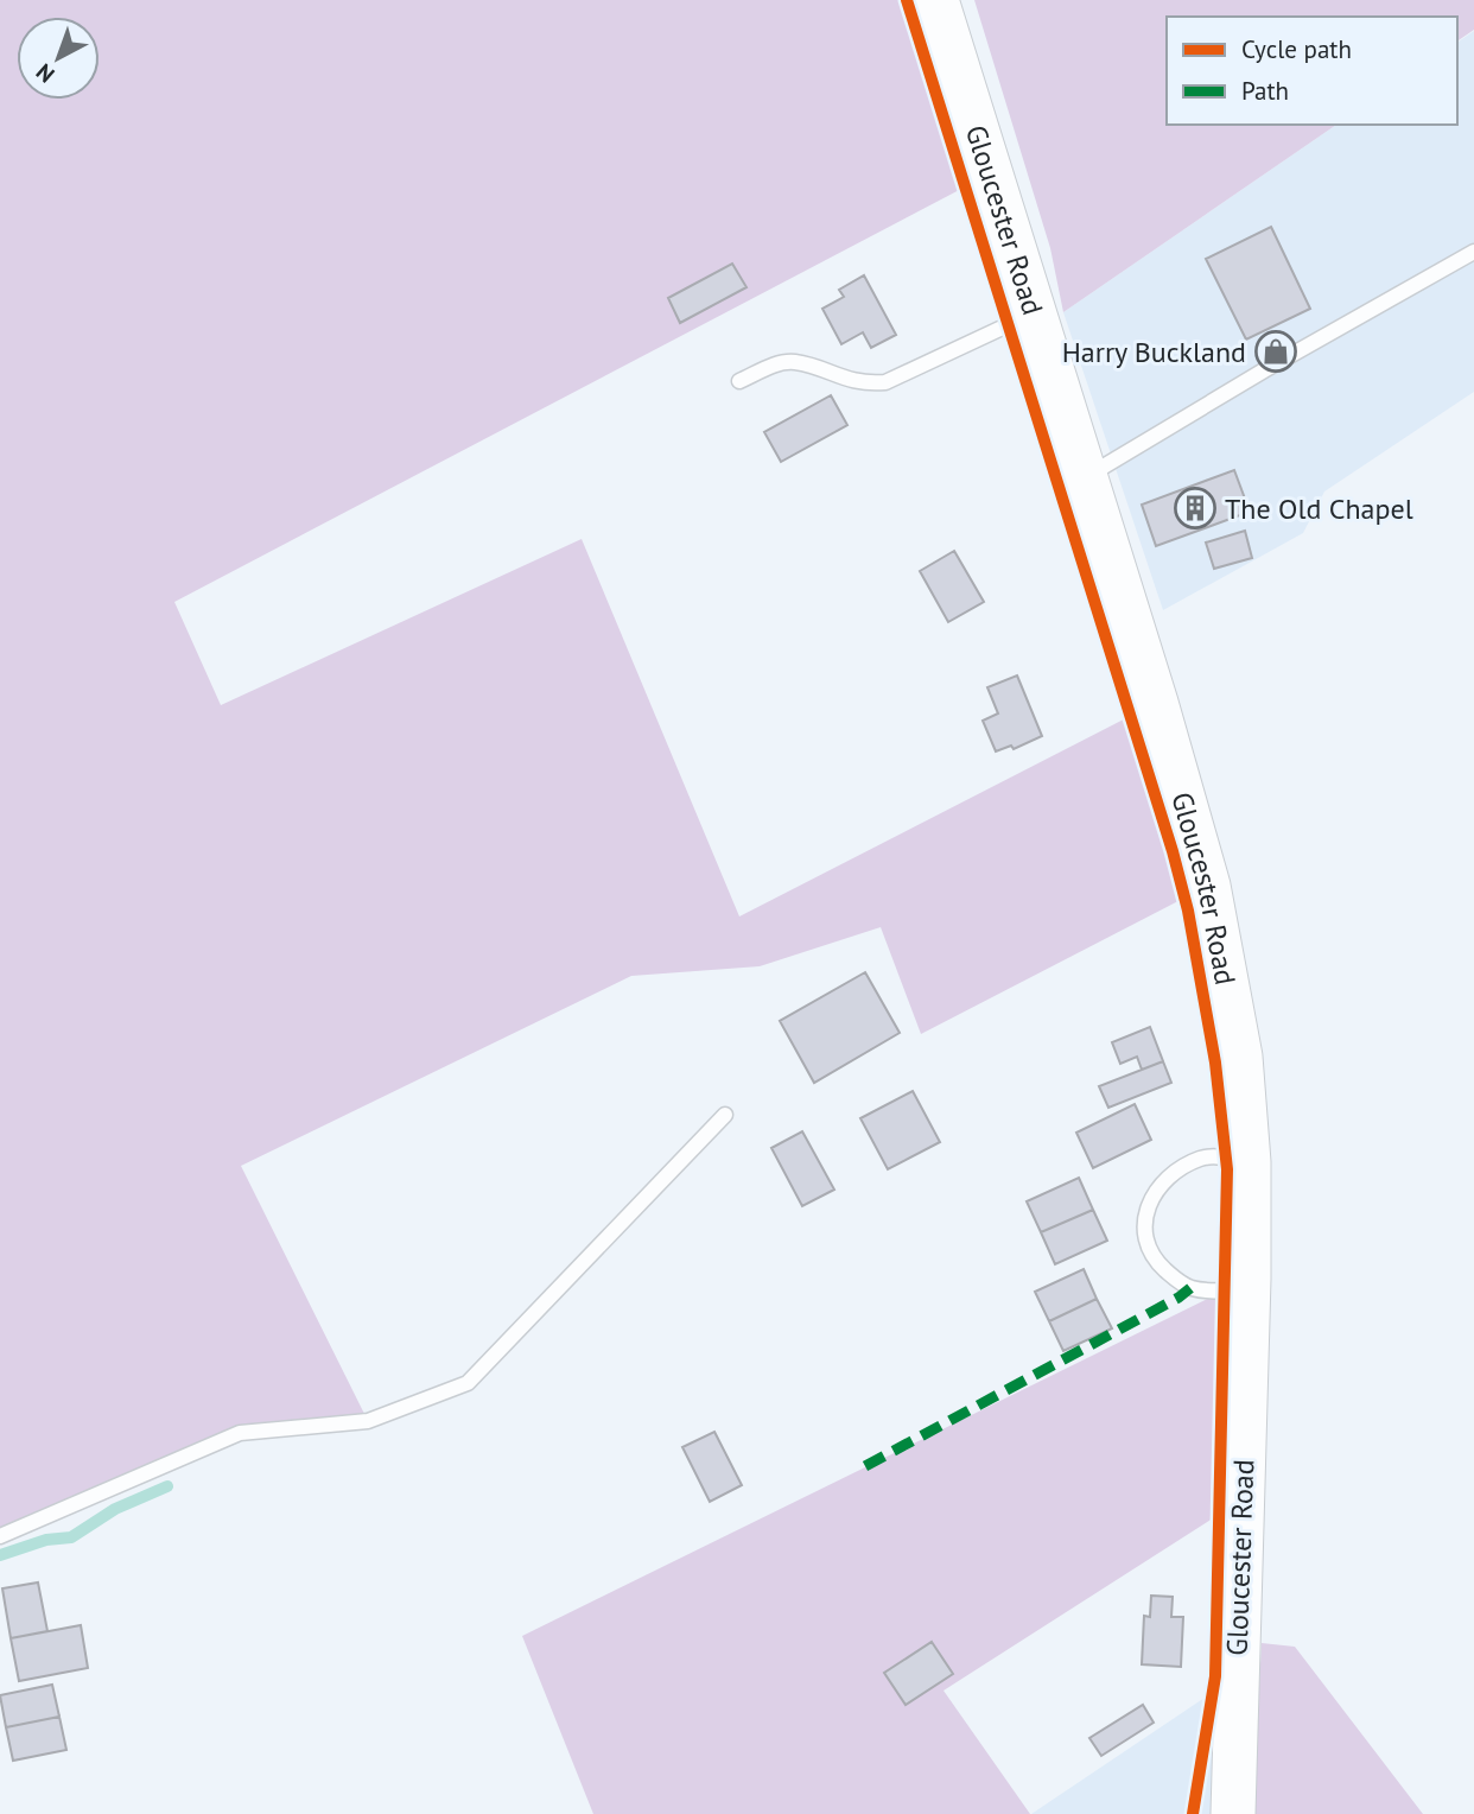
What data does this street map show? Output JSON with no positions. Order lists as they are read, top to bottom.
{
  "streets": {
    "main road": ["Gloucester Road"]
  },
  "places": {
    "shop": ["Harry Buckland"],
    "building": ["The Old Chapel"]
  },
  "legend": ["Cycle path", "Path"],
  "north": "bottom left"
}
